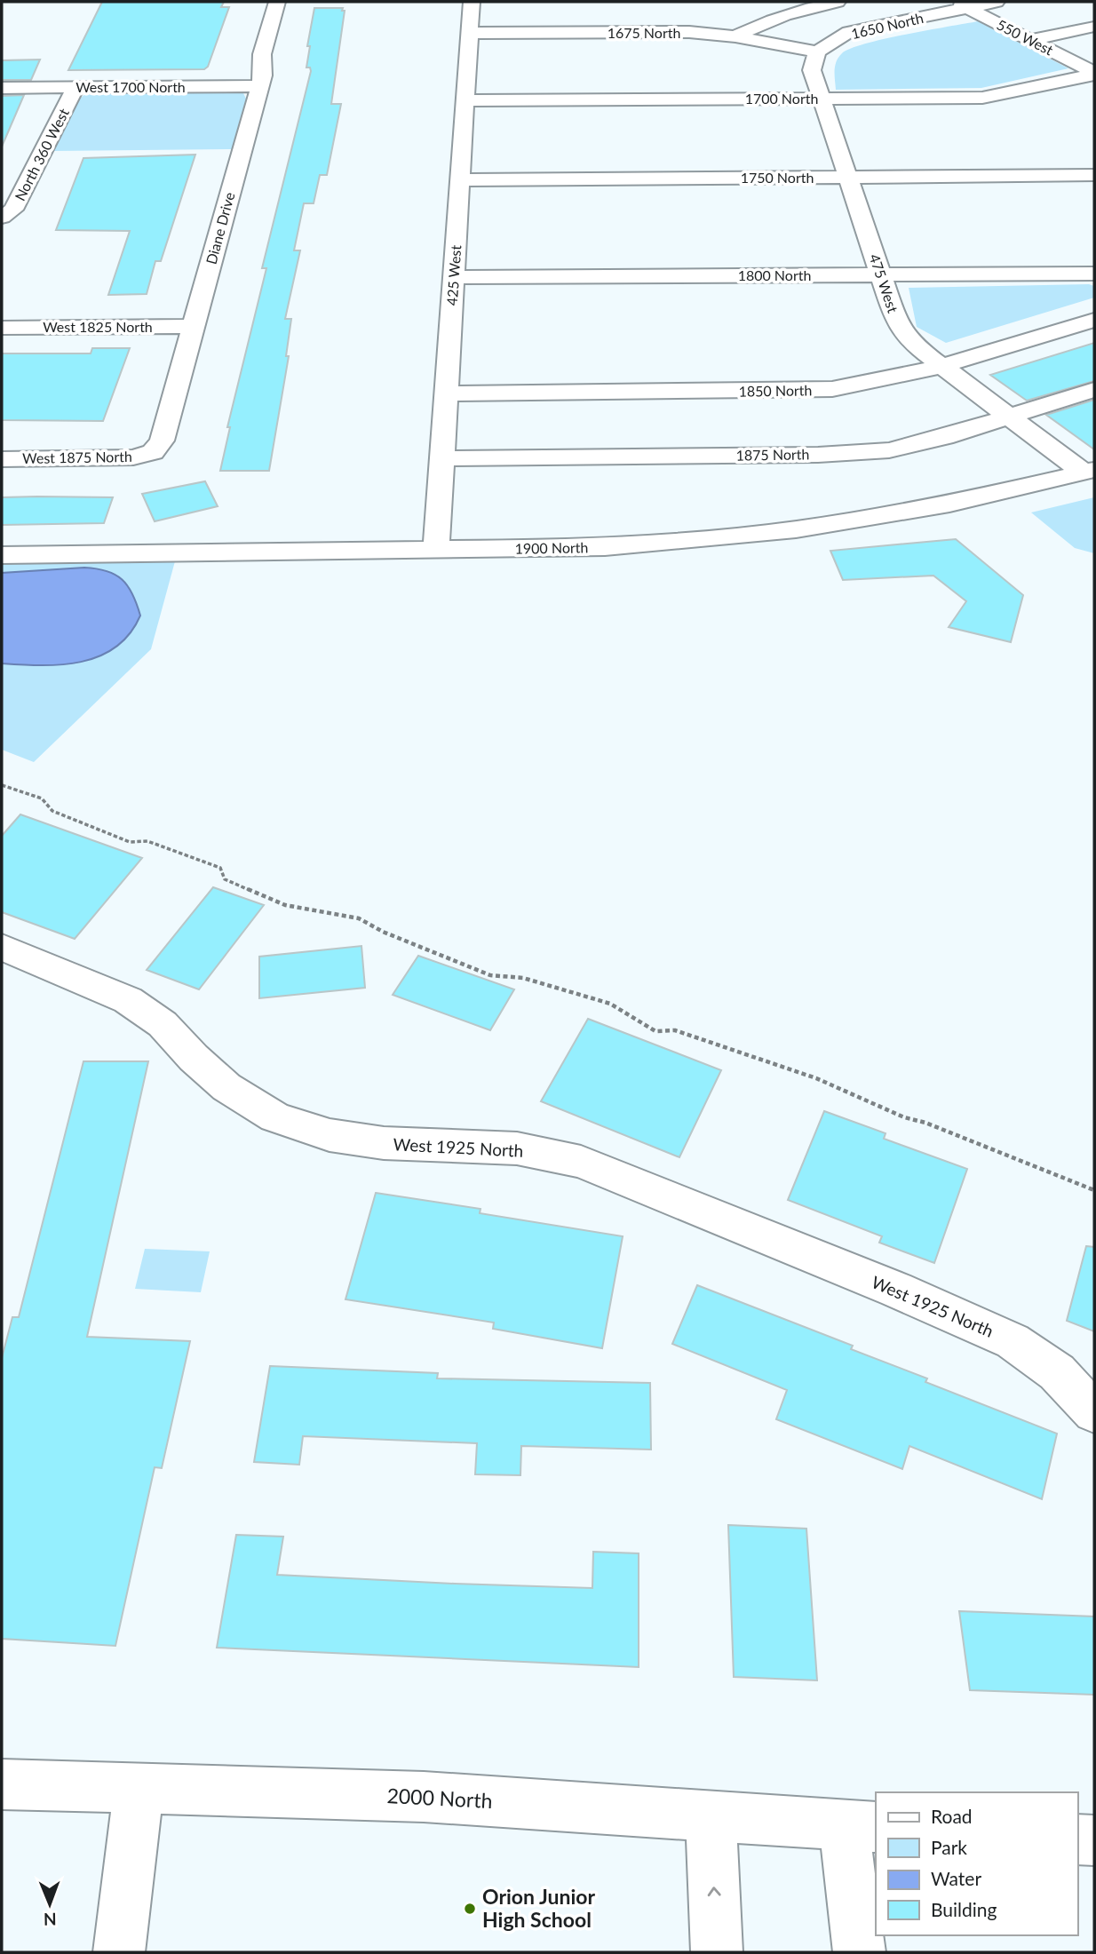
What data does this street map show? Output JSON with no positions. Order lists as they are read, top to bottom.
{
  "streets": {
    "street": [
      "1650 North",
      "1675 North",
      "550 West",
      "West 1700 North",
      "1700 North",
      "North 360 West",
      "1750 North",
      "Diane Drive",
      "425 West",
      "1800 North",
      "475 West",
      "West 1825 North",
      "1850 North",
      "1875 North",
      "West 1875 North",
      "1900 North",
      "West 1925 North",
      "2000 North"
    ]
  },
  "crossings": [
    ["1650 North", "1675 North"],
    ["1650 North", "550 West"],
    ["1650 North", "475 West"],
    ["1675 North", "425 West"],
    ["1675 North", "475 West"],
    ["550 West", "1700 North"],
    ["West 1700 North", "North 360 West"],
    ["West 1700 North", "Diane Drive"],
    ["1700 North", "425 West"],
    ["1700 North", "475 West"],
    ["1750 North", "425 West"],
    ["1750 North", "475 West"],
    ["Diane Drive", "West 1825 North"],
    ["Diane Drive", "West 1875 North"],
    ["425 West", "1800 North"],
    ["425 West", "1850 North"],
    ["425 West", "1875 North"],
    ["425 West", "1900 North"],
    ["1800 North", "475 West"],
    ["475 West", "1850 North"],
    ["475 West", "1875 North"],
    ["475 West", "1900 North"]
  ],
  "places": ["Orion Junior High School"],
  "legend": [
    "Road",
    "Park",
    "Water",
    "Building"
  ],
  "north": "bottom"
}
